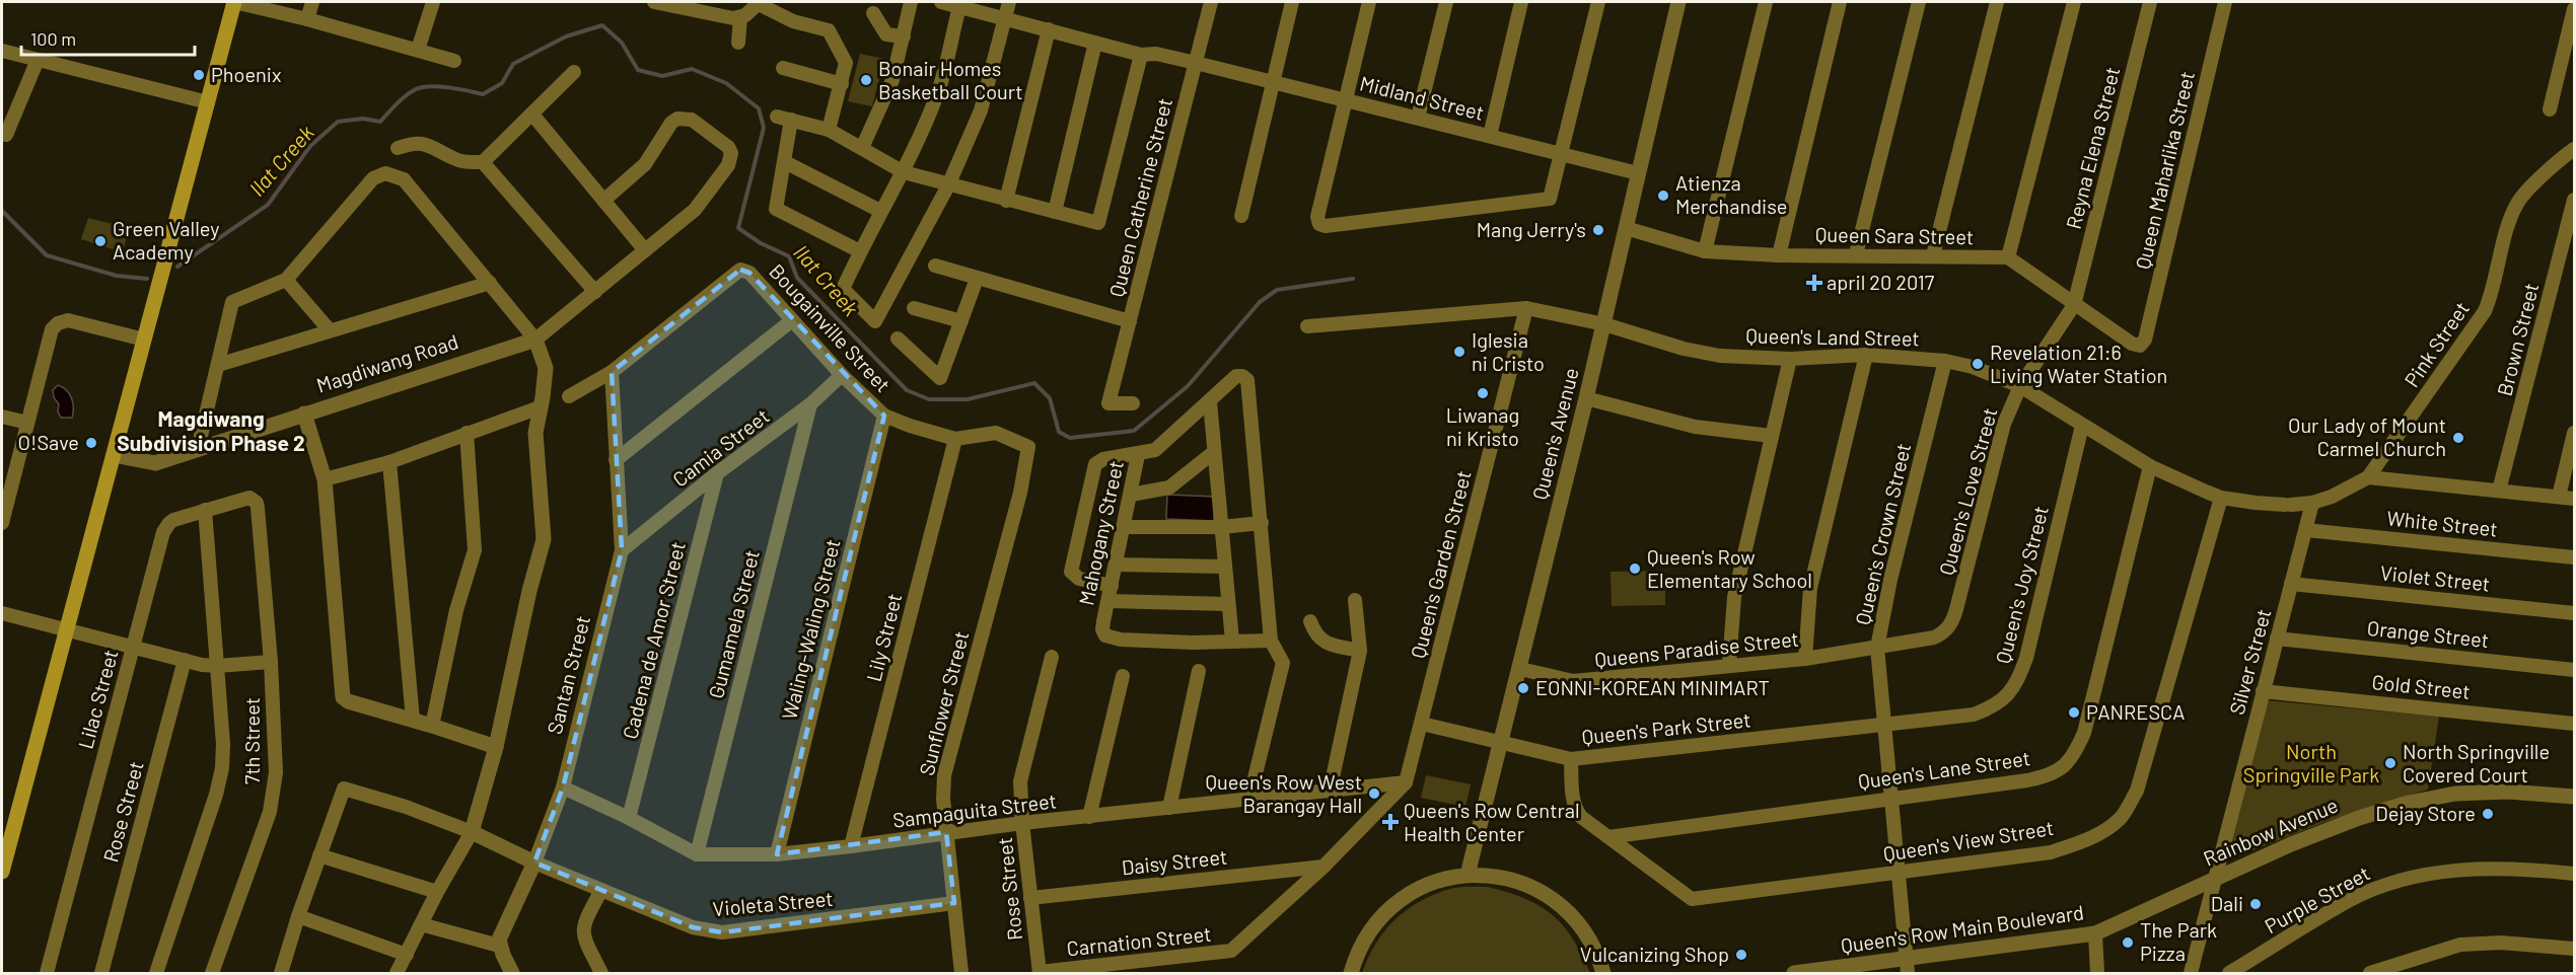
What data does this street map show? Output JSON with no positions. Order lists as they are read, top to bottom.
{
  "streets": {
    "street": [
      "Midland Street",
      "Reyna Elena Street",
      "Queen Maharlika Street",
      "Queen Catherine Street",
      "Queen Sara Street",
      "Bougainville Street",
      "Queen's Land Street",
      "Brown Street",
      "Pink Street",
      "Magdiwang Road",
      "Queen's Avenue",
      "Camia Street",
      "Queen's Love Street",
      "White Street",
      "Mahogany Street",
      "Queen's Crown Street",
      "Queen's Garden Street",
      "Violet Street",
      "Queen's Joy Street",
      "Gumamela Street",
      "Waling-Waling Street",
      "Orange Street",
      "Lily Street",
      "Cadena de Amor Street",
      "Queens Paradise Street",
      "Silver Street",
      "Santan Street",
      "Gold Street",
      "Lilac Street",
      "Sunflower Street",
      "Queen's Park Street",
      "7th Street",
      "Queen's Lane Street",
      "Sampaguita Street",
      "Rose Street",
      "Rainbow Avenue",
      "Queen's View Street",
      "Daisy Street",
      "Purple Street",
      "Violeta Street",
      "Queen's Row Main Boulevard",
      "Carnation Street"
    ]
  },
  "crossings": [
    ["Midland Street", "Queen Catherine Street"],
    ["Midland Street", "Queen's Avenue"],
    ["Reyna Elena Street", "Queen Maharlika Street"],
    ["Reyna Elena Street", "Queen's Love Street"],
    ["Queen Maharlika Street", "Queen's Love Street"],
    ["Queen Sara Street", "Queen's Avenue"],
    ["Bougainville Street", "Camia Street"],
    ["Bougainville Street", "Waling-Waling Street"],
    ["Bougainville Street", "Lily Street"],
    ["Bougainville Street", "Santan Street"],
    ["Bougainville Street", "Sunflower Street"],
    ["Queen's Land Street", "Pink Street"],
    ["Queen's Land Street", "Queen's Avenue"],
    ["Queen's Land Street", "Queen's Love Street"],
    ["Queen's Land Street", "Queen's Crown Street"],
    ["Queen's Land Street", "Queen's Joy Street"],
    ["Queen's Land Street", "Silver Street"],
    ["Queen's Land Street", "Queen's Lane Street"],
    ["Queen's Land Street", "Queen's View Street"],
    ["Pink Street", "Silver Street"],
    ["Queen's Avenue", "Queens Paradise Street"],
    ["Queen's Avenue", "Queen's Park Street"],
    ["Camia Street", "Gumamela Street"],
    ["Camia Street", "Cadena de Amor Street"],
    ["Camia Street", "Santan Street"],
    ["Queen's Love Street", "Queen's Crown Street"],
    ["Queen's Love Street", "Queens Paradise Street"],
    ["White Street", "Silver Street"],
    ["Queen's Crown Street", "Queen's Joy Street"],
    ["Queen's Crown Street", "Queens Paradise Street"],
    ["Queen's Crown Street", "Queen's Park Street"],
    ["Queen's Crown Street", "Queen's Lane Street"],
    ["Queen's Crown Street", "Queen's View Street"],
    ["Queen's Crown Street", "Queen's Row Main Boulevard"],
    ["Queen's Garden Street", "Queen's Park Street"],
    ["Queen's Garden Street", "Carnation Street"],
    ["Violet Street", "Silver Street"],
    ["Queen's Joy Street", "Queen's Park Street"],
    ["Gumamela Street", "Sampaguita Street"],
    ["Waling-Waling Street", "Sampaguita Street"],
    ["Orange Street", "Silver Street"],
    ["Lily Street", "Sampaguita Street"],
    ["Cadena de Amor Street", "Sampaguita Street"],
    ["Silver Street", "Gold Street"],
    ["Silver Street", "Rainbow Avenue"],
    ["Santan Street", "Sampaguita Street"],
    ["Santan Street", "Violeta Street"],
    ["Lilac Street", "7th Street"],
    ["Sunflower Street", "Sampaguita Street"],
    ["Sunflower Street", "Violeta Street"],
    ["Queen's Park Street", "Carnation Street"],
    ["Queen's Lane Street", "Queen's View Street"],
    ["Sampaguita Street", "Rose Street"],
    ["Sampaguita Street", "Carnation Street"],
    ["Rose Street", "Daisy Street"],
    ["Rose Street", "Carnation Street"],
    ["Rainbow Avenue", "Queen's Row Main Boulevard"],
    ["Daisy Street", "Carnation Street"]
  ],
  "districts": ["Magdiwang Subdivision Phase 2"],
  "water": ["Ilat Creek"],
  "parks": ["North Springville Park"],
  "places": {
    "other": [
      "Phoenix",
      "Bonair Homes Basketball Court",
      "Atienza Merchandise",
      "Mang Jerry's",
      "Green Valley Academy",
      "Iglesia ni Cristo",
      "Revelation 21:6 Living Water Station",
      "Liwanag ni Kristo",
      "Our Lady of Mount Carmel Church",
      "O!Save",
      "Queen's Row Elementary School",
      "EONNI-KOREAN MINIMART",
      "PANRESCA",
      "North Springville Covered Court",
      "Queen's Row West Barangay Hall",
      "Dejay Store",
      "Dali",
      "The Park Pizza",
      "Vulcanizing Shop"
    ],
    "health": ["april 20 2017", "Queen's Row Central Health Center"]
  },
  "scale_bar": "100 m"
}
